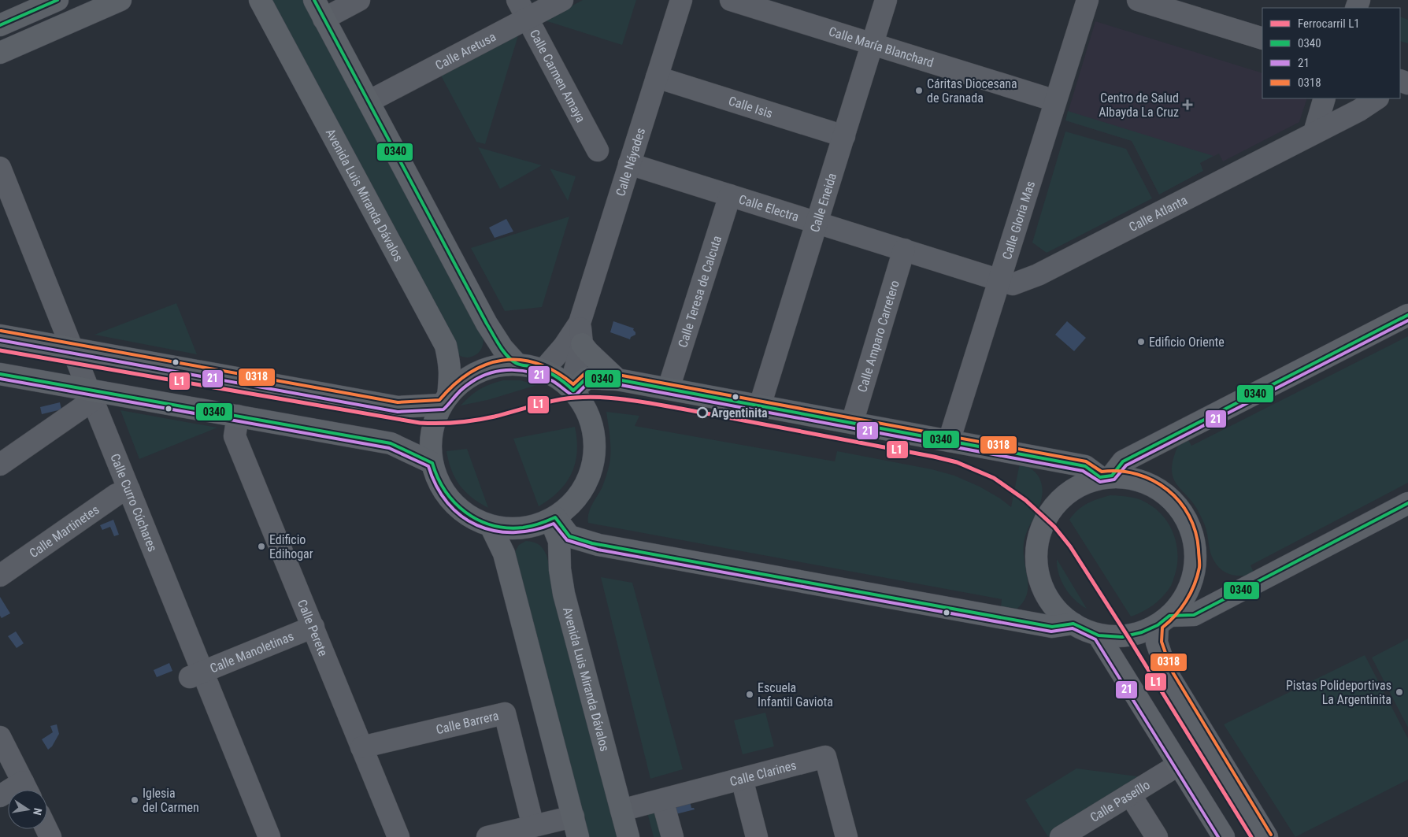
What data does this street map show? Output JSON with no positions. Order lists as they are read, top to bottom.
{
  "streets": {
    "main road": ["Avenida Luis Miranda Dávalos"],
    "street": [
      "Calle María Blanchard",
      "Calle Aretusa",
      "Calle Carmen Amaya",
      "Calle Isis",
      "Calle Náyades",
      "Calle Eneida",
      "Calle Electra",
      "Calle Atlanta",
      "Calle Gloria Mas",
      "Calle Teresa de Calcuta",
      "Calle Amparo Carretero",
      "Calle Curro Cúchares",
      "Calle Martinetes",
      "Calle Perete",
      "Calle Manoletinas",
      "Calle Barrera",
      "Calle Clarines",
      "Calle Paseíllo"
    ]
  },
  "crossings": [
    ["Calle María Blanchard", "Calle Eneida"],
    ["Calle María Blanchard", "Calle Gloria Mas"],
    ["Calle Aretusa", "Calle Carmen Amaya"],
    ["Calle Isis", "Calle Náyades"],
    ["Calle Isis", "Calle Eneida"],
    ["Calle Náyades", "Calle Electra"],
    ["Avenida Luis Miranda Dávalos", "Calle Clarines"],
    ["Calle Eneida", "Calle Electra"],
    ["Calle Electra", "Calle Atlanta"],
    ["Calle Electra", "Calle Gloria Mas"],
    ["Calle Electra", "Calle Teresa de Calcuta"],
    ["Calle Electra", "Calle Amparo Carretero"],
    ["Calle Atlanta", "Calle Gloria Mas"],
    ["Calle Curro Cúchares", "Calle Martinetes"],
    ["Calle Curro Cúchares", "Calle Manoletinas"],
    ["Calle Perete", "Calle Manoletinas"],
    ["Calle Perete", "Calle Barrera"]
  ],
  "places": {
    "other": [
      "Cáritas Diocesana de Granada",
      "Edificio Oriente",
      "Argentinita",
      "Edificio Edihogar",
      "Pistas Polideportivas La Argentinita",
      "Escuela Infantil Gaviota",
      "Iglesia del Carmen"
    ],
    "health": ["Centro de Salud Albayda La Cruz"]
  },
  "lines": [
    "transit line 0340",
    "transit line 21",
    "transit line 0318",
    "rail line L1"
  ],
  "legend": [
    "Ferrocarril L1",
    "0340",
    "21",
    "0318"
  ],
  "north": "right"
}
